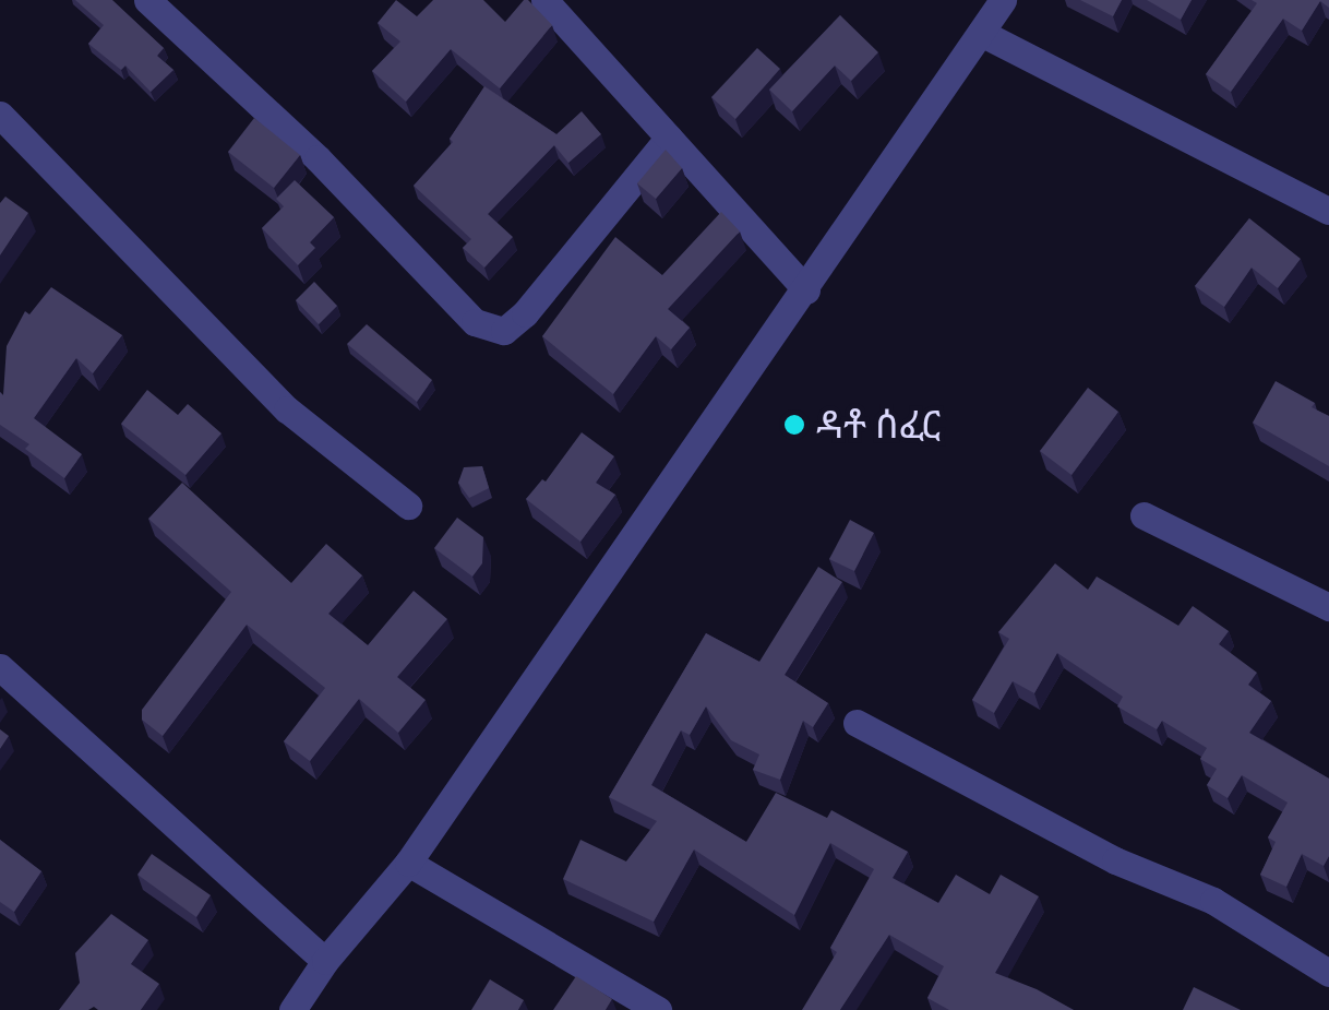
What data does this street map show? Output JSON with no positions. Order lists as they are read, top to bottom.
{
  "places": ["ዳቶ ሰፈር"]
}
